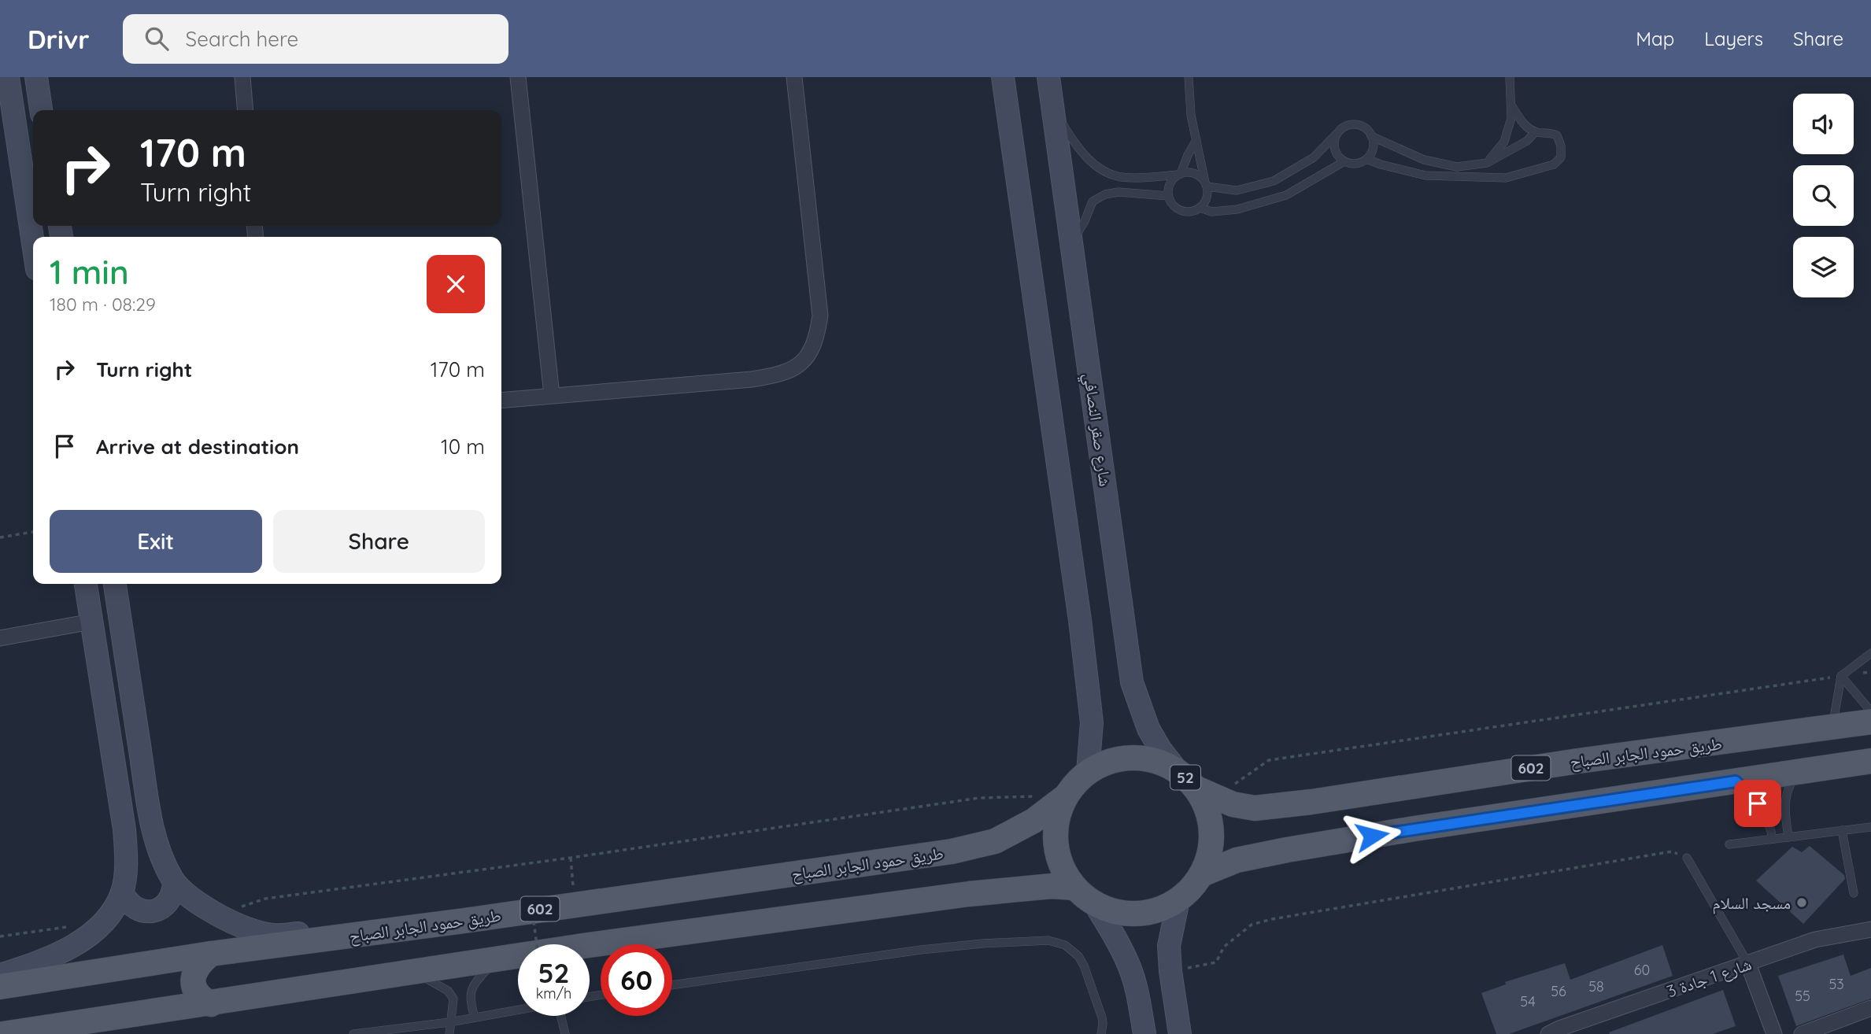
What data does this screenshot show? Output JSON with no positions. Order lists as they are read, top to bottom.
{
  "streets": {
    "main road": [
      "شارع صقر النصافي",
      "طريق حمود الجابر الصباح",
      "602",
      "52"
    ],
    "street": ["شارع 1 جادة 3"]
  },
  "crossings": [
    ["شارع صقر النصافي", "طريق حمود الجابر الصباح"],
    ["شارع صقر النصافي", "52"],
    ["طريق حمود الجابر الصباح", "52"]
  ],
  "places": ["مسجد السلام"],
  "house_numbers": [
    "60",
    "53",
    "58",
    "56",
    "55",
    "54"
  ],
  "page": {
    "header": "Drivr",
    "search": "Search here",
    "nav": ["Map", "Layers", "Share"],
    "turn": ["170 m", "Turn right"],
    "heading": ["1 min", "180 m · 08:29"],
    "list": [
      {
        "name": "Turn right",
        "value": "170 m"
      },
      {
        "name": "Arrive at destination",
        "value": "10 m"
      }
    ],
    "buttons": ["Exit", "Share"],
    "speed": "52 km/h",
    "limit": "60"
  }
}
